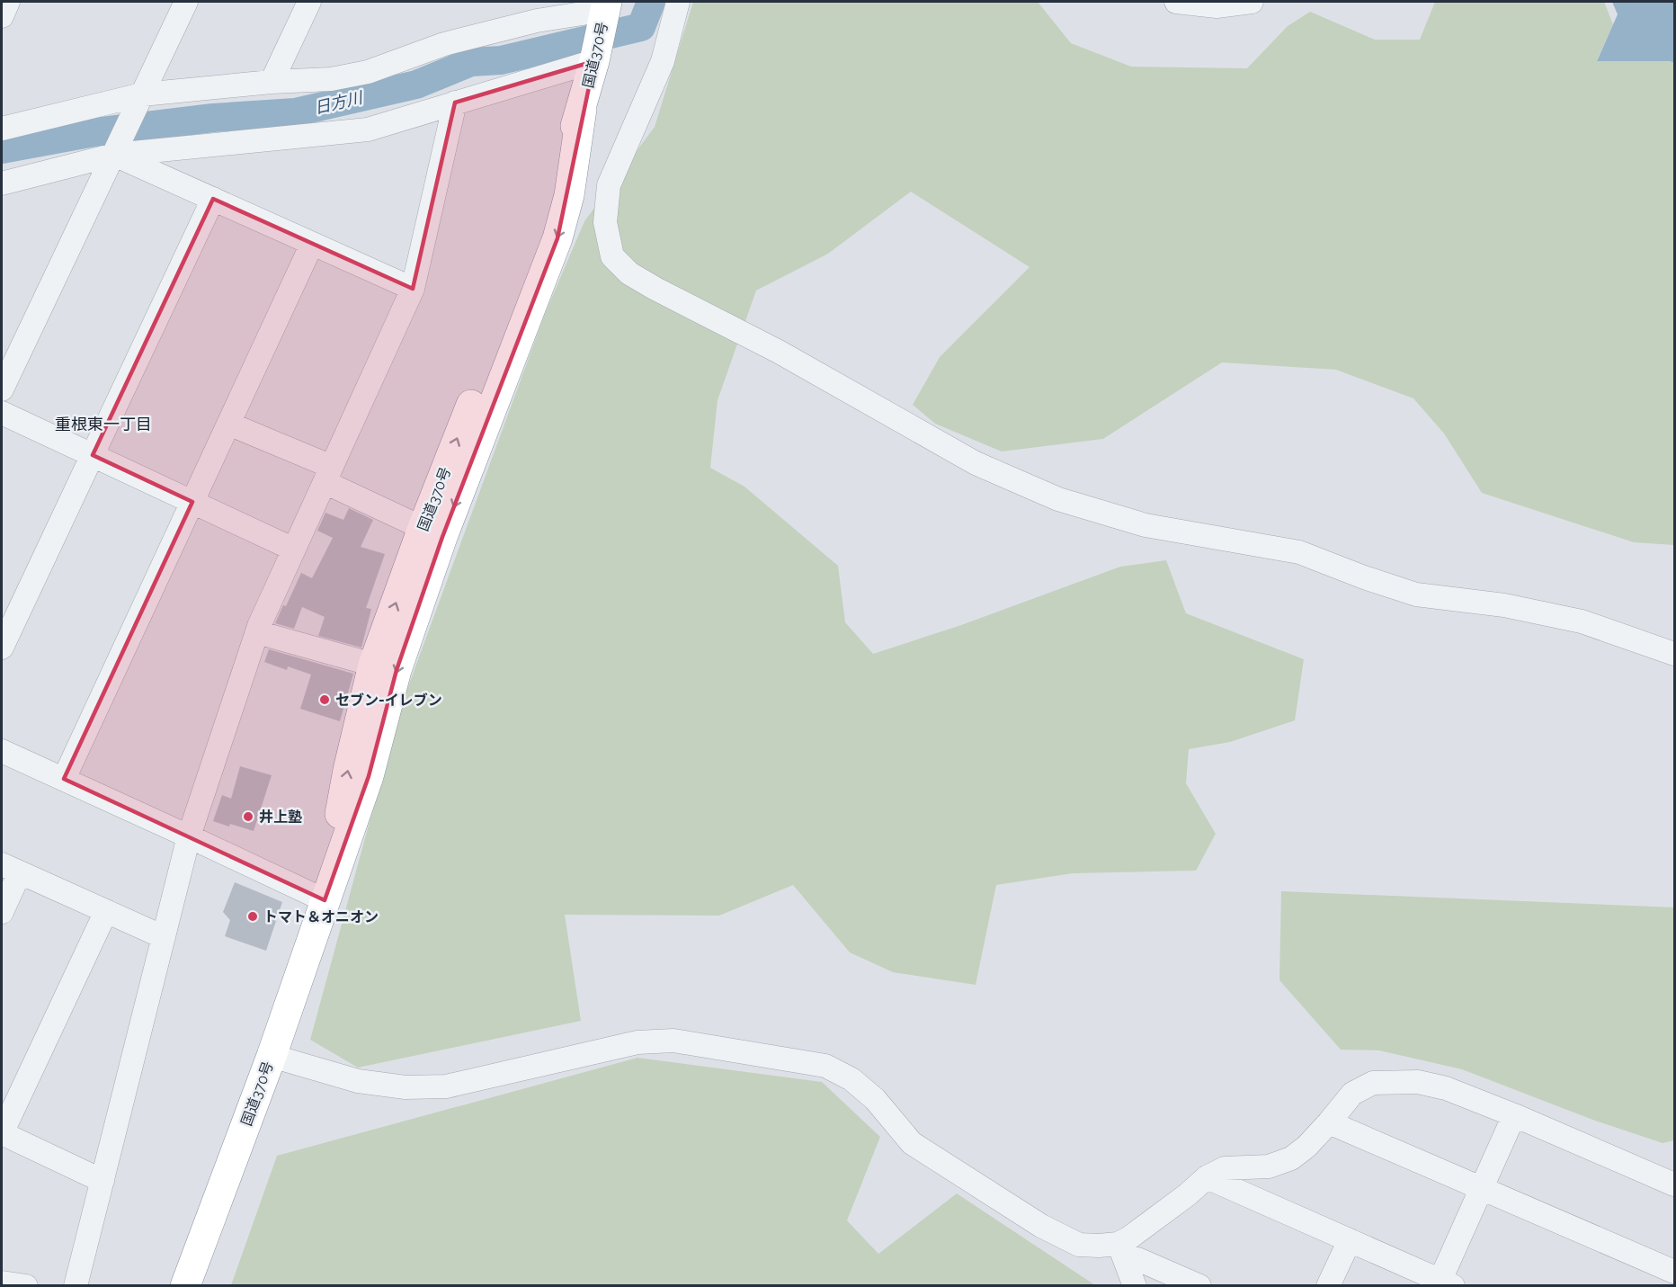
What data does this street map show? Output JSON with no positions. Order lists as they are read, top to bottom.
{
  "streets": {
    "highway": ["国道370号"]
  },
  "districts": ["重根東一丁目"],
  "water": ["日方川"],
  "places": ["セブン-イレブン", "井上塾", "トマト＆オニオン"]
}
